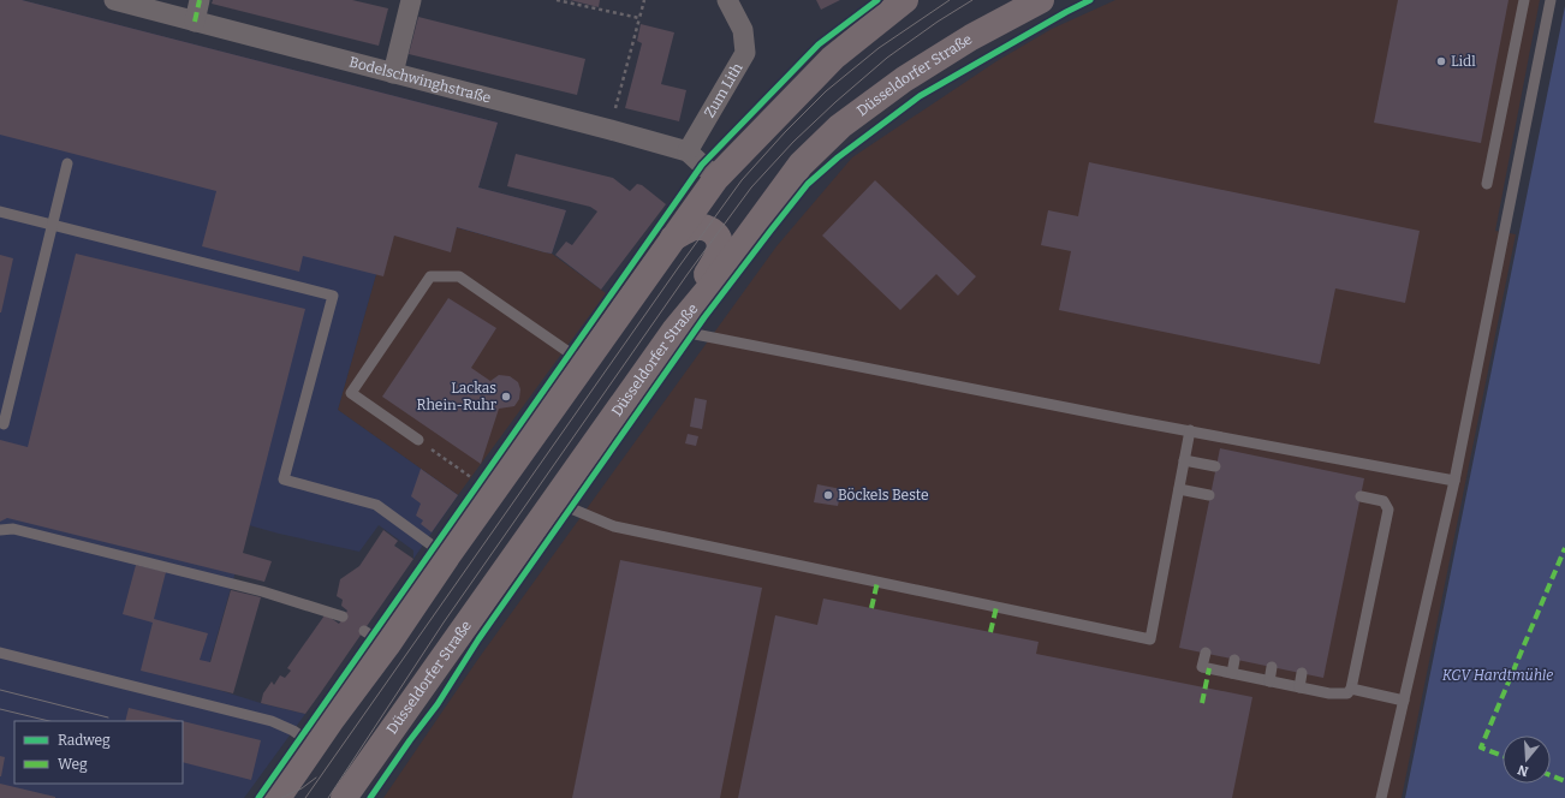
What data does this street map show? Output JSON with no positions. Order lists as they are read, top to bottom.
{
  "streets": {
    "main road": ["Düsseldorfer Straße"],
    "street": ["Bodelschwinghstraße", "Zum Lith"]
  },
  "crossings": [
    ["Bodelschwinghstraße", "Zum Lith"]
  ],
  "parks": ["KGV Hardtmühle"],
  "places": ["Lidl", "Lackas Rhein-Ruhr", "Böckels Beste"],
  "legend": ["Radweg", "Weg"],
  "north": "bottom"
}
